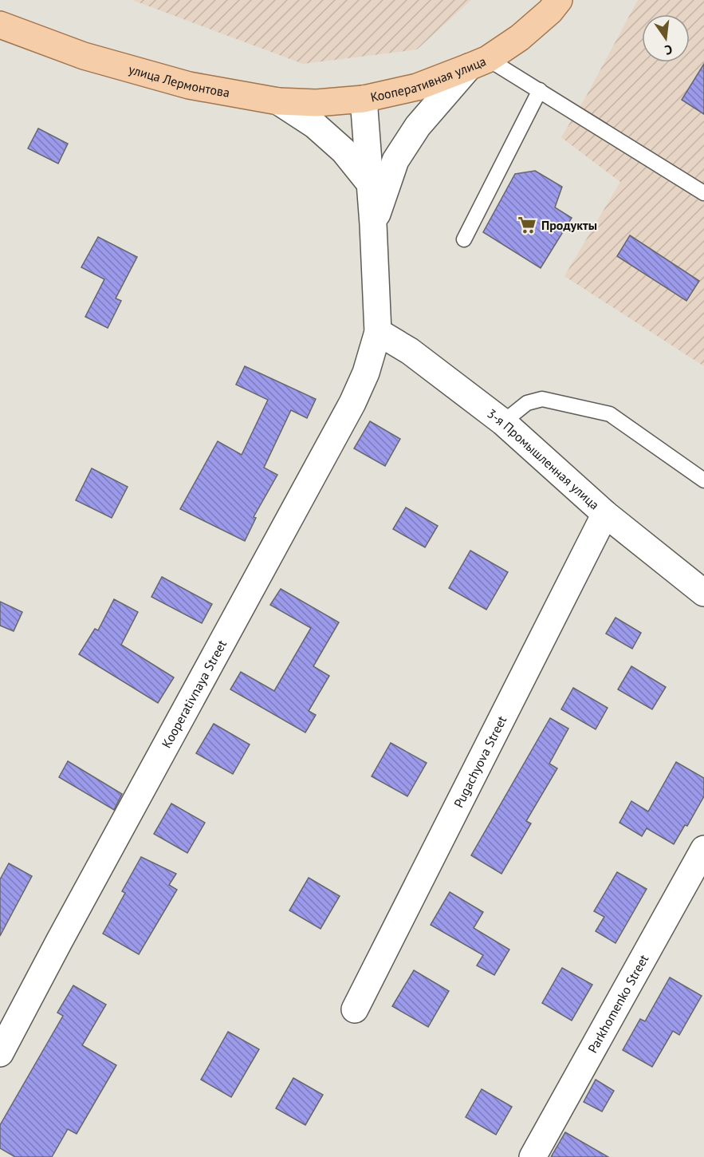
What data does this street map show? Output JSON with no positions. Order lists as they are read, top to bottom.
{
  "streets": {
    "main road": ["Кооперативная улица", "улица Лермонтова"],
    "street": [
      "3-я Промышленная улица",
      "Kooperativnaya Street",
      "Pugachyova Street",
      "Parkhomenko Street"
    ]
  },
  "crossings": [
    ["Кооперативная улица", "улица Лермонтова"],
    ["Кооперативная улица", "3-я Промышленная улица"],
    ["Кооперативная улица", "Kooperativnaya Street"],
    ["3-я Промышленная улица", "Kooperativnaya Street"],
    ["3-я Промышленная улица", "Pugachyova Street"]
  ],
  "places": {
    "supermarket": ["Продукты"]
  },
  "north": "bottom"
}
